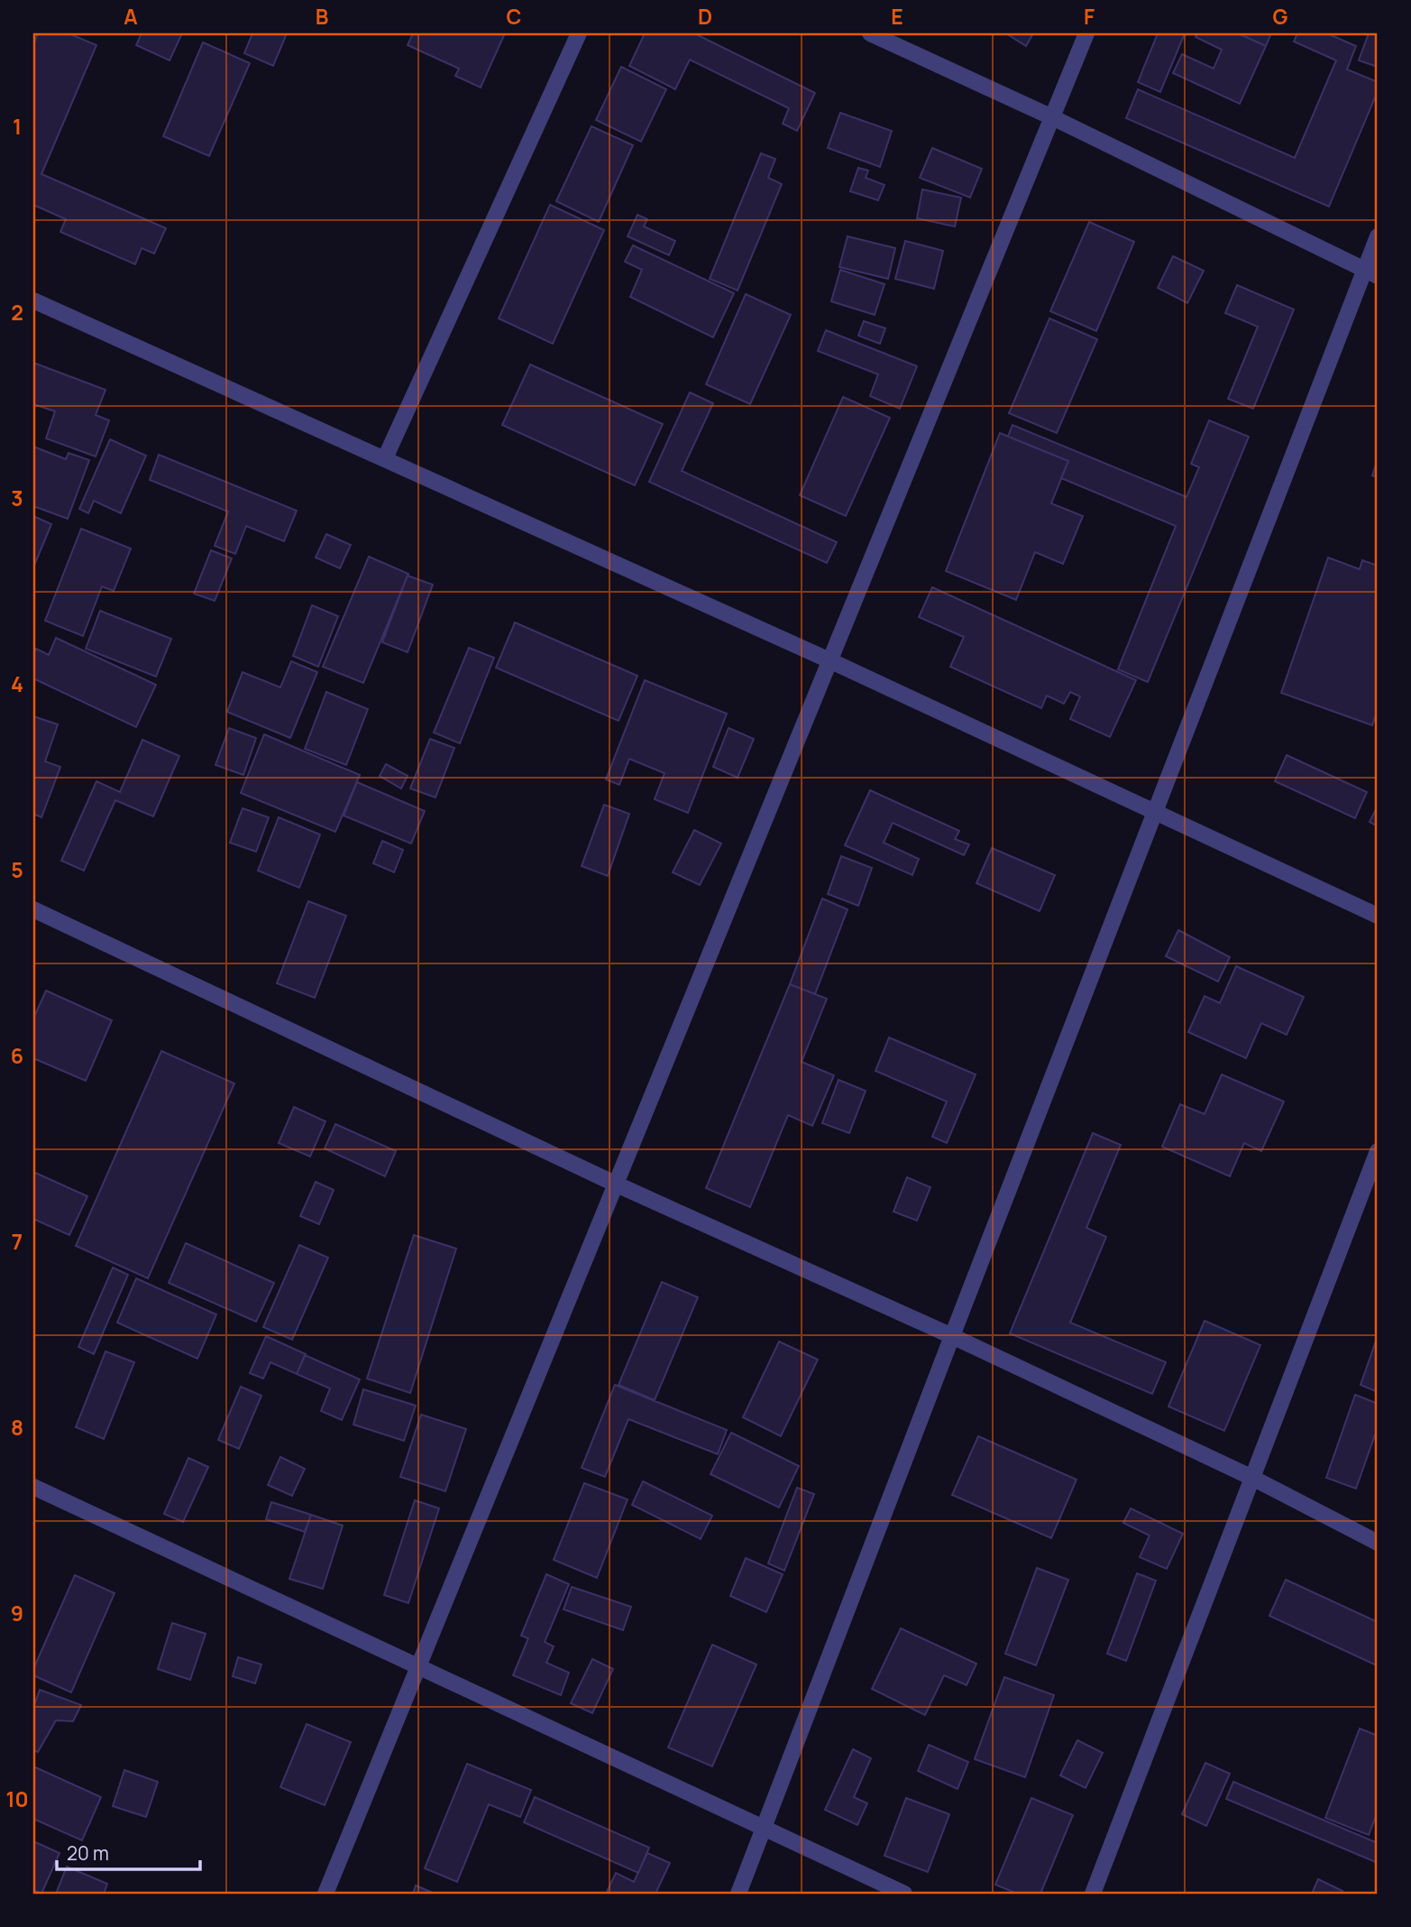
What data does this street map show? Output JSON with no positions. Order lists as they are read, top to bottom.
{
  "scale_bar": "20 m",
  "grid": {
    "columns": [
      "A",
      "B",
      "C",
      "D",
      "E",
      "F",
      "G"
    ],
    "rows": [
      "1",
      "2",
      "3",
      "4",
      "5",
      "6",
      "7",
      "8",
      "9",
      "10"
    ]
  }
}
